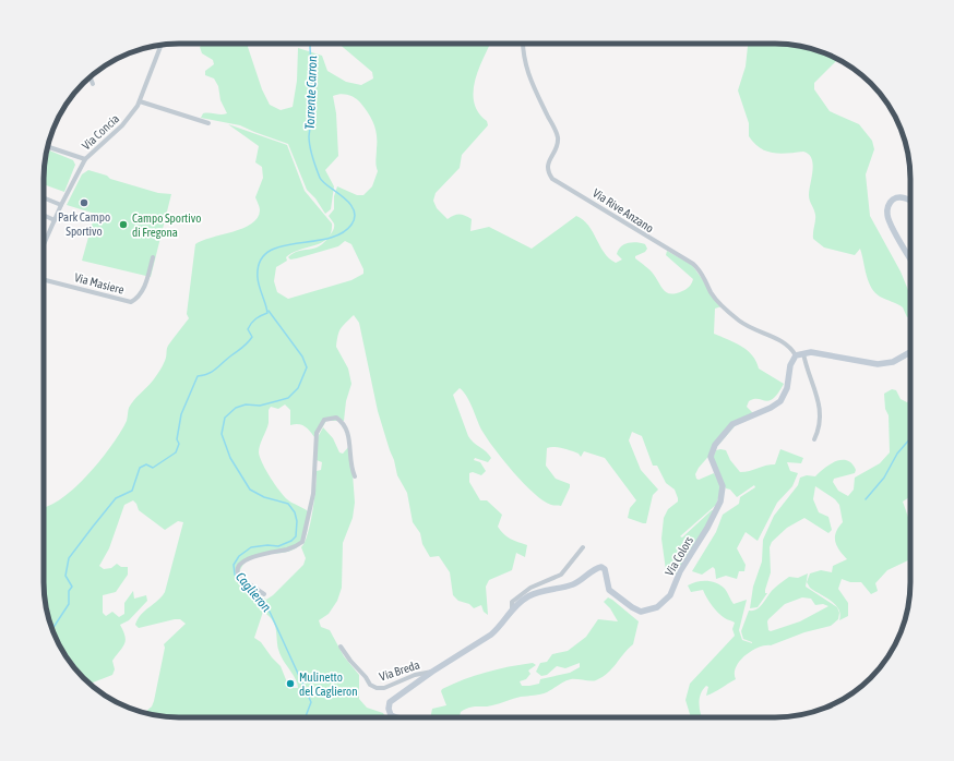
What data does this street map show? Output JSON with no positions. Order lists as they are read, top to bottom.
{
  "streets": {
    "street": [
      "Via Concia",
      "Via Rive Anzano",
      "Via Masiere",
      "Via Colors",
      "Via Breda"
    ]
  },
  "crossings": [
    ["Via Rive Anzano", "Via Colors"],
    ["Via Colors", "Via Breda"]
  ],
  "water": ["Torrente Carron", "Caglieron"],
  "places": ["Park Campo Sportivo", "Campo Sportivo di Fregona", "Mulinetto del Caglieron"]
}
